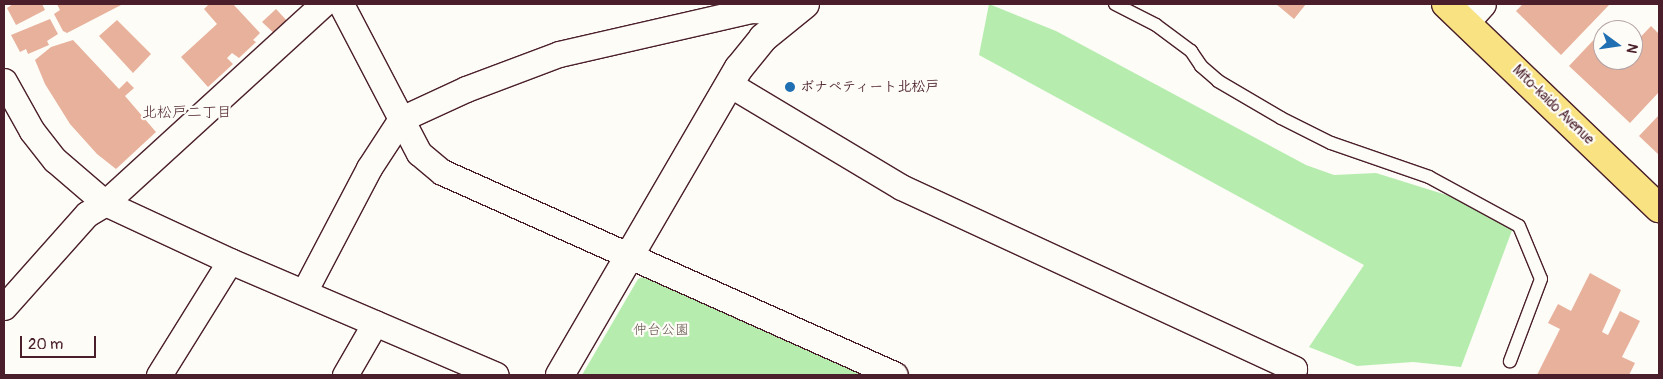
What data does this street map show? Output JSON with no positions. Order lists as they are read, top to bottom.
{
  "streets": {
    "highway": ["Mito-kaido Avenue"]
  },
  "districts": ["北松戸二丁目"],
  "parks": ["仲台公園"],
  "places": ["ボナペティート北松戸"],
  "scale_bar": "20 m",
  "north": "right"
}
